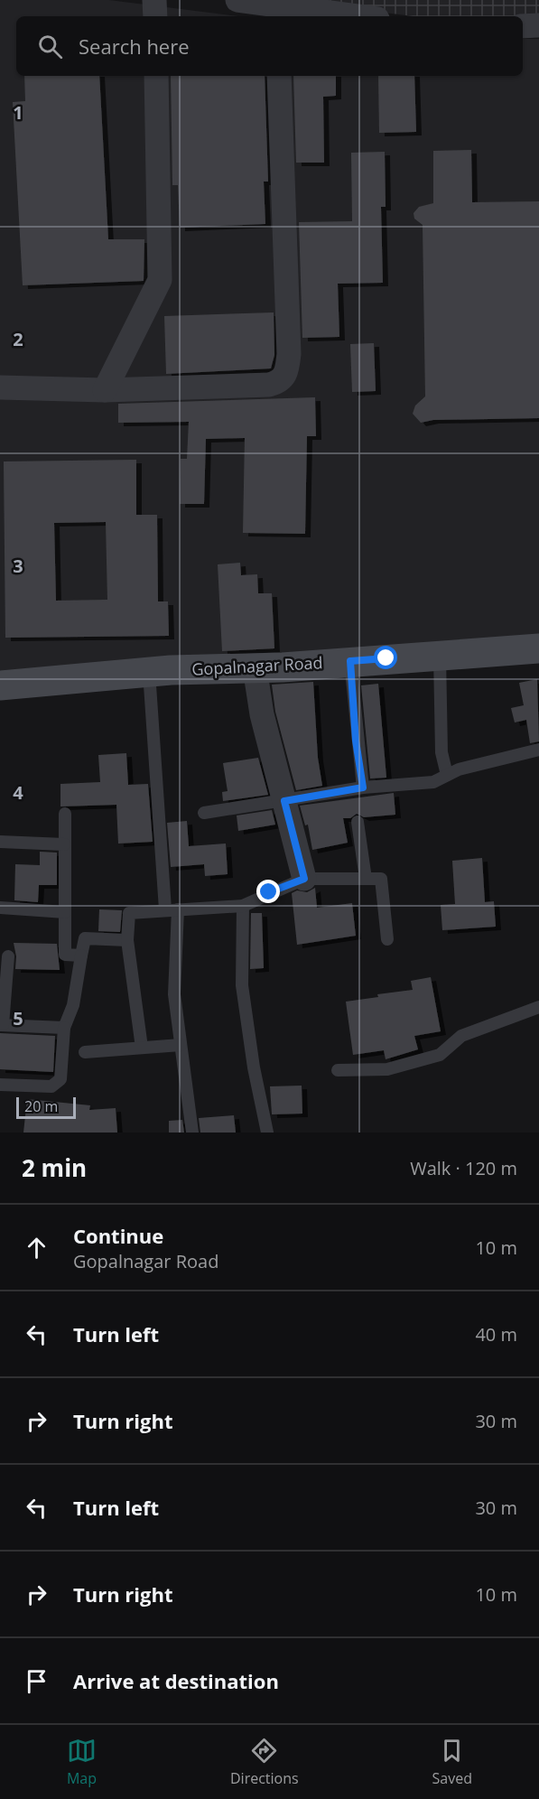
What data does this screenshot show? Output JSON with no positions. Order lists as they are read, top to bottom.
{
  "streets": {
    "main road": ["Gopalnagar Road"]
  },
  "scale_bar": "20 m",
  "page": {
    "search": "Search here",
    "scale": "20 m",
    "heading": ["2 min", "Walk · 120 m"],
    "list": [
      ["Continue", "Gopalnagar Road", "10 m"],
      ["Turn left", "40 m"],
      ["Turn right", "30 m"],
      ["Turn left", "30 m"],
      ["Turn right", "10 m"],
      "Arrive at destination"
    ],
    "nav": ["Map", "Directions", "Saved"]
  },
  "grid": {
    "rows": [
      "1",
      "2",
      "3",
      "4",
      "5"
    ]
  }
}
